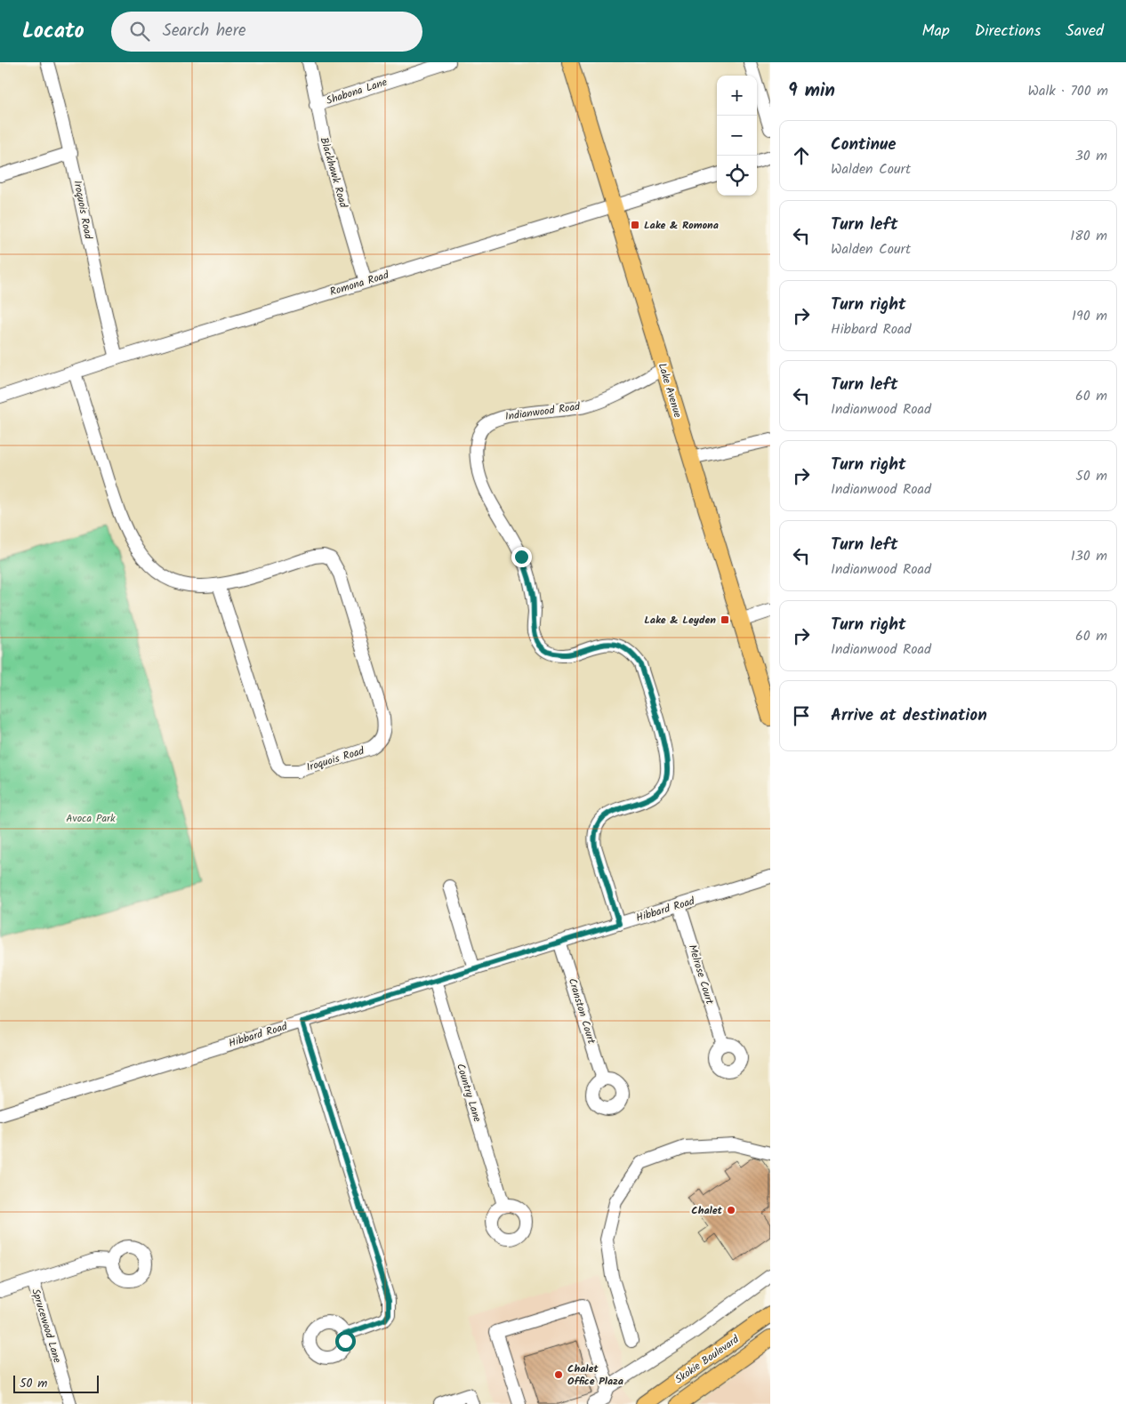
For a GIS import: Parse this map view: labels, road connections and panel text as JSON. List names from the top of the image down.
{
  "streets": {
    "main road": ["Lake Avenue", "Skokie Boulevard"],
    "street": [
      "Shabona Lane",
      "Blackhawk Road",
      "Iroquois Road",
      "Romona Road",
      "Indianwood Road",
      "Hibbard Road",
      "Melrose Court",
      "Cranston Court",
      "Country Lane",
      "Sprucewood Lane"
    ]
  },
  "crossings": [
    ["Shabona Lane", "Blackhawk Road"],
    ["Blackhawk Road", "Romona Road"],
    ["Iroquois Road", "Romona Road"],
    ["Romona Road", "Lake Avenue"],
    ["Lake Avenue", "Indianwood Road"],
    ["Indianwood Road", "Hibbard Road"],
    ["Hibbard Road", "Melrose Court"],
    ["Hibbard Road", "Cranston Court"],
    ["Hibbard Road", "Country Lane"]
  ],
  "parks": ["Avoca Park"],
  "places": {
    "transit": ["Lake & Romona", "Lake & Leyden"],
    "other": ["Chalet", "Chalet Office Plaza"]
  },
  "scale_bar": "50 m",
  "page": {
    "header": "Locato",
    "search": "Search here",
    "nav": ["Map", "Directions", "Saved"],
    "heading": ["9 min", "Walk · 700 m"],
    "map_buttons": ["+", "−"],
    "list": [
      ["Continue", "Walden Court", "30 m"],
      ["Turn left", "Walden Court", "180 m"],
      ["Turn right", "Hibbard Road", "190 m"],
      ["Turn left", "Indianwood Road", "60 m"],
      ["Turn right", "Indianwood Road", "50 m"],
      ["Turn left", "Indianwood Road", "130 m"],
      ["Turn right", "Indianwood Road", "60 m"],
      "Arrive at destination"
    ],
    "scale": "50 m"
  }
}
